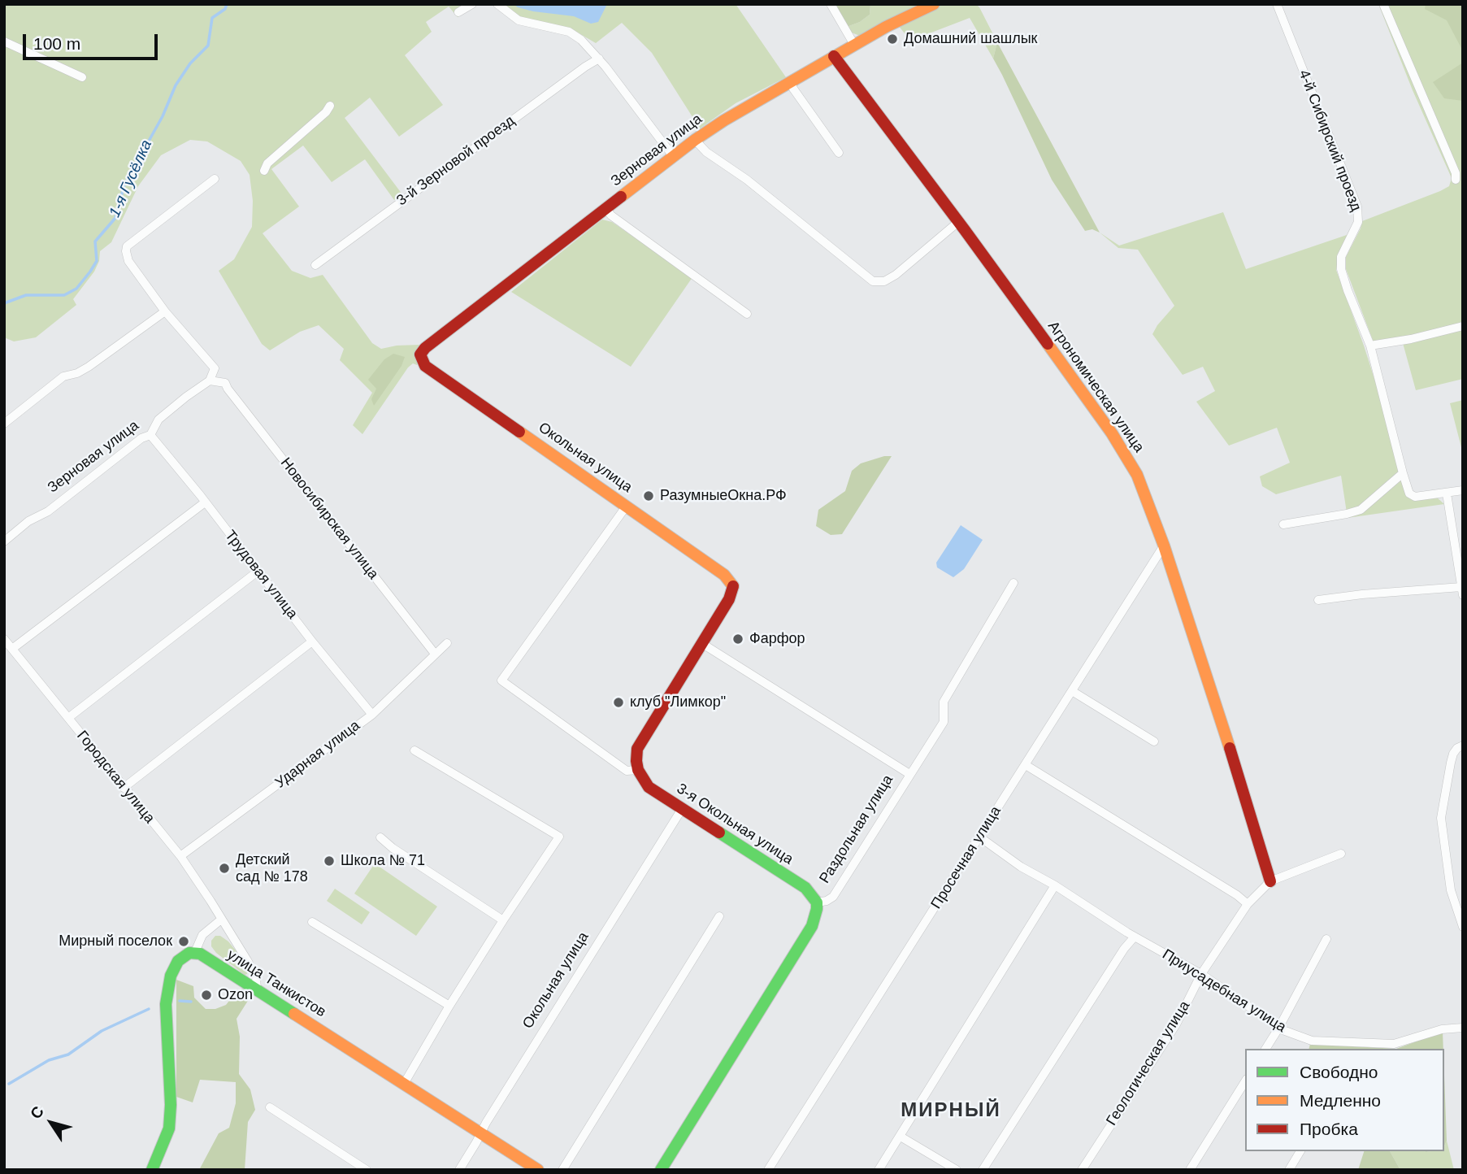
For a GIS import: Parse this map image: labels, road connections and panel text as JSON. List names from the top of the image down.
{
  "streets": {
    "street": [
      "4-й Сибирский проезд",
      "Зерновая улица",
      "3-й Зерновой проезд",
      "Агрономическая улица",
      "Окольная улица",
      "Новосибирская улица",
      "Трудовая улица",
      "Ударная улица",
      "Городская улица",
      "3-я Окольная улица",
      "Раздольная улица",
      "Просечная улица",
      "улица Танкистов",
      "Приусадебная улица",
      "Геологическая улица"
    ]
  },
  "crossings": [
    ["Зерновая улица", "Агрономическая улица"],
    ["Зерновая улица", "Окольная улица"],
    ["Зерновая улица", "Новосибирская улица"],
    ["Зерновая улица", "Трудовая улица"],
    ["Агрономическая улица", "Просечная улица"],
    ["Агрономическая улица", "Геологическая улица"],
    ["Окольная улица", "3-я Окольная улица"],
    ["Окольная улица", "улица Танкистов"],
    ["Новосибирская улица", "Ударная улица"],
    ["Трудовая улица", "Ударная улица"],
    ["Ударная улица", "Городская улица"],
    ["Городская улица", "улица Танкистов"],
    ["3-я Окольная улица", "Раздольная улица"],
    ["Просечная улица", "Приусадебная улица"],
    ["Приусадебная улица", "Геологическая улица"]
  ],
  "districts": ["МИРНЫЙ"],
  "water": ["1-я Гусёлка"],
  "places": [
    "Домашний шашлык",
    "РазумныеОкна.РФ",
    "Фарфор",
    "клуб \"Лимкор\"",
    "Школа № 71",
    "Детский сад № 178",
    "Мирный поселок",
    "Ozon"
  ],
  "legend": ["Свободно", "Медленно", "Пробка"],
  "scale_bar": "100 m",
  "north": "top left"
}
